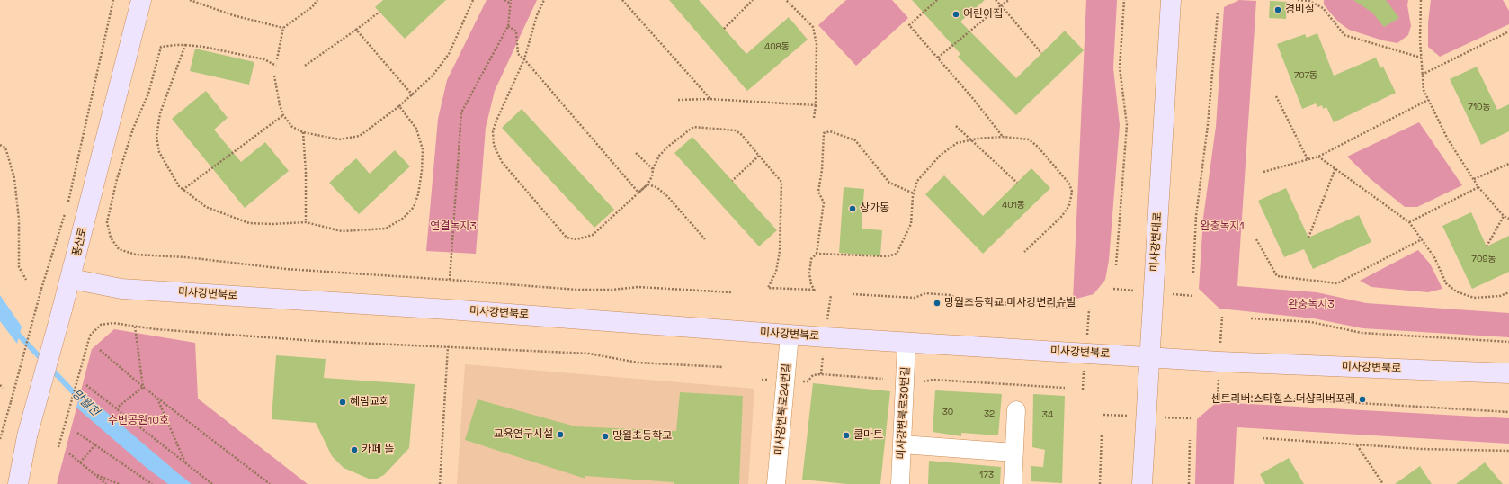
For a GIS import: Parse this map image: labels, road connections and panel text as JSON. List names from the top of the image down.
{
  "streets": {
    "street": [
      "풍산로",
      "미사강변대로",
      "미사강변북로",
      "미사강변북로24번길",
      "미사강변북로30번길"
    ]
  },
  "crossings": [
    ["풍산로", "미사강변북로"],
    ["미사강변대로", "미사강변북로"],
    ["미사강변북로", "미사강변북로24번길"],
    ["미사강변북로", "미사강변북로30번길"]
  ],
  "water": ["망월천"],
  "parks": [
    "연결녹지3",
    "완충녹지1",
    "완충녹지3",
    "수변공원10호"
  ],
  "places": [
    "경비실",
    "어린이집",
    "상가동",
    "망월초등학교.미사강변리슈빌",
    "센트리버.스타힐스.더샵리버포레",
    "혜림교회",
    "교육연구시설",
    "쿨마트",
    "망월초등학교",
    "카페 뜰"
  ],
  "house_numbers": [
    "408동",
    "707동",
    "710동",
    "401동",
    "709동",
    "30",
    "32",
    "34",
    "173"
  ]
}
